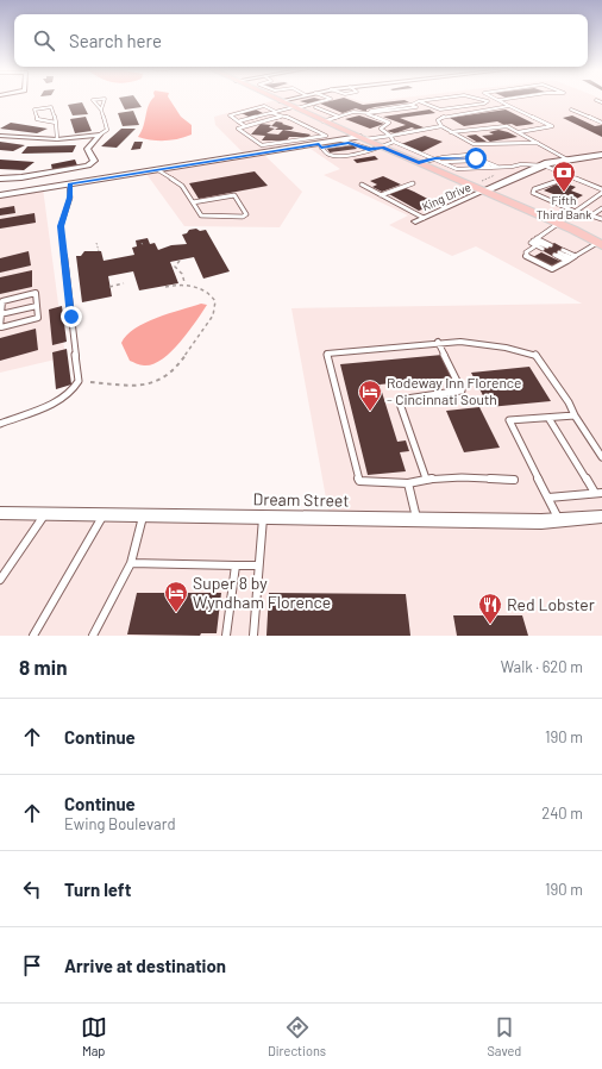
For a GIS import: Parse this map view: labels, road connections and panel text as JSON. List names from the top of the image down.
{
  "streets": {
    "street": ["King Drive", "Dream Street"]
  },
  "places": {
    "bank": ["Fifth Third Bank"],
    "hotel": ["Rodeway Inn Florence - Cincinnati South", "Super 8 by Wyndham Florence"],
    "restaurant": ["Red Lobster"]
  },
  "page": {
    "search": "Search here",
    "heading": ["8 min", "Walk · 620 m"],
    "list": [
      ["Continue", "190 m"],
      ["Continue", "Ewing Boulevard", "240 m"],
      ["Turn left", "190 m"],
      "Arrive at destination"
    ],
    "nav": ["Map", "Directions", "Saved"]
  }
}
